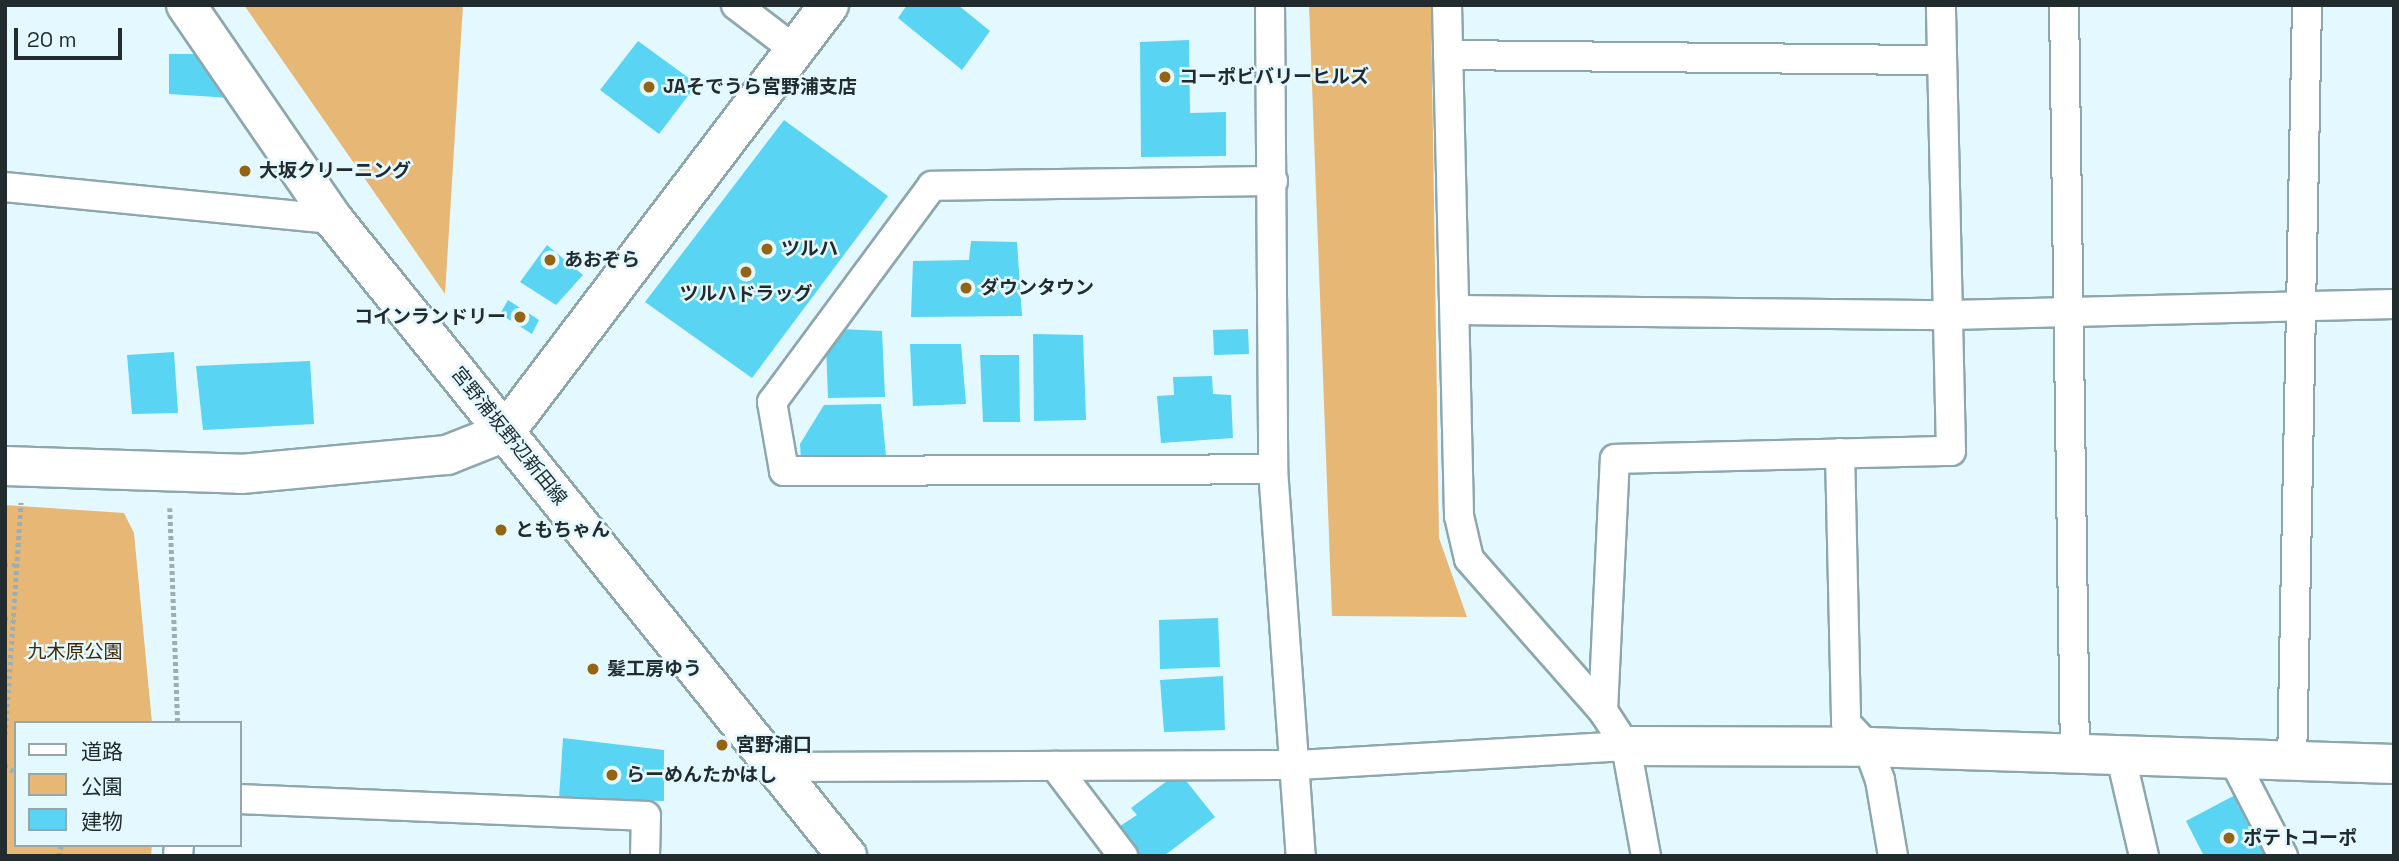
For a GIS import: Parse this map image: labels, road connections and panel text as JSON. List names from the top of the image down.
{
  "streets": {
    "street": ["宮野浦坂野辺新田線"]
  },
  "parks": ["九木原公園"],
  "places": [
    "コーポビバリーヒルズ",
    "JAそでうら宮野浦支店",
    "大坂クリーニング",
    "ツルハ",
    "あおぞら",
    "ツルハドラッグ",
    "ダウンタウン",
    "コインランドリー",
    "ともちゃん",
    "髪工房ゆう",
    "宮野浦口",
    "らーめんたかはし",
    "ポテトコーポ"
  ],
  "legend": ["道路", "公園", "建物"],
  "scale_bar": "20 m"
}
